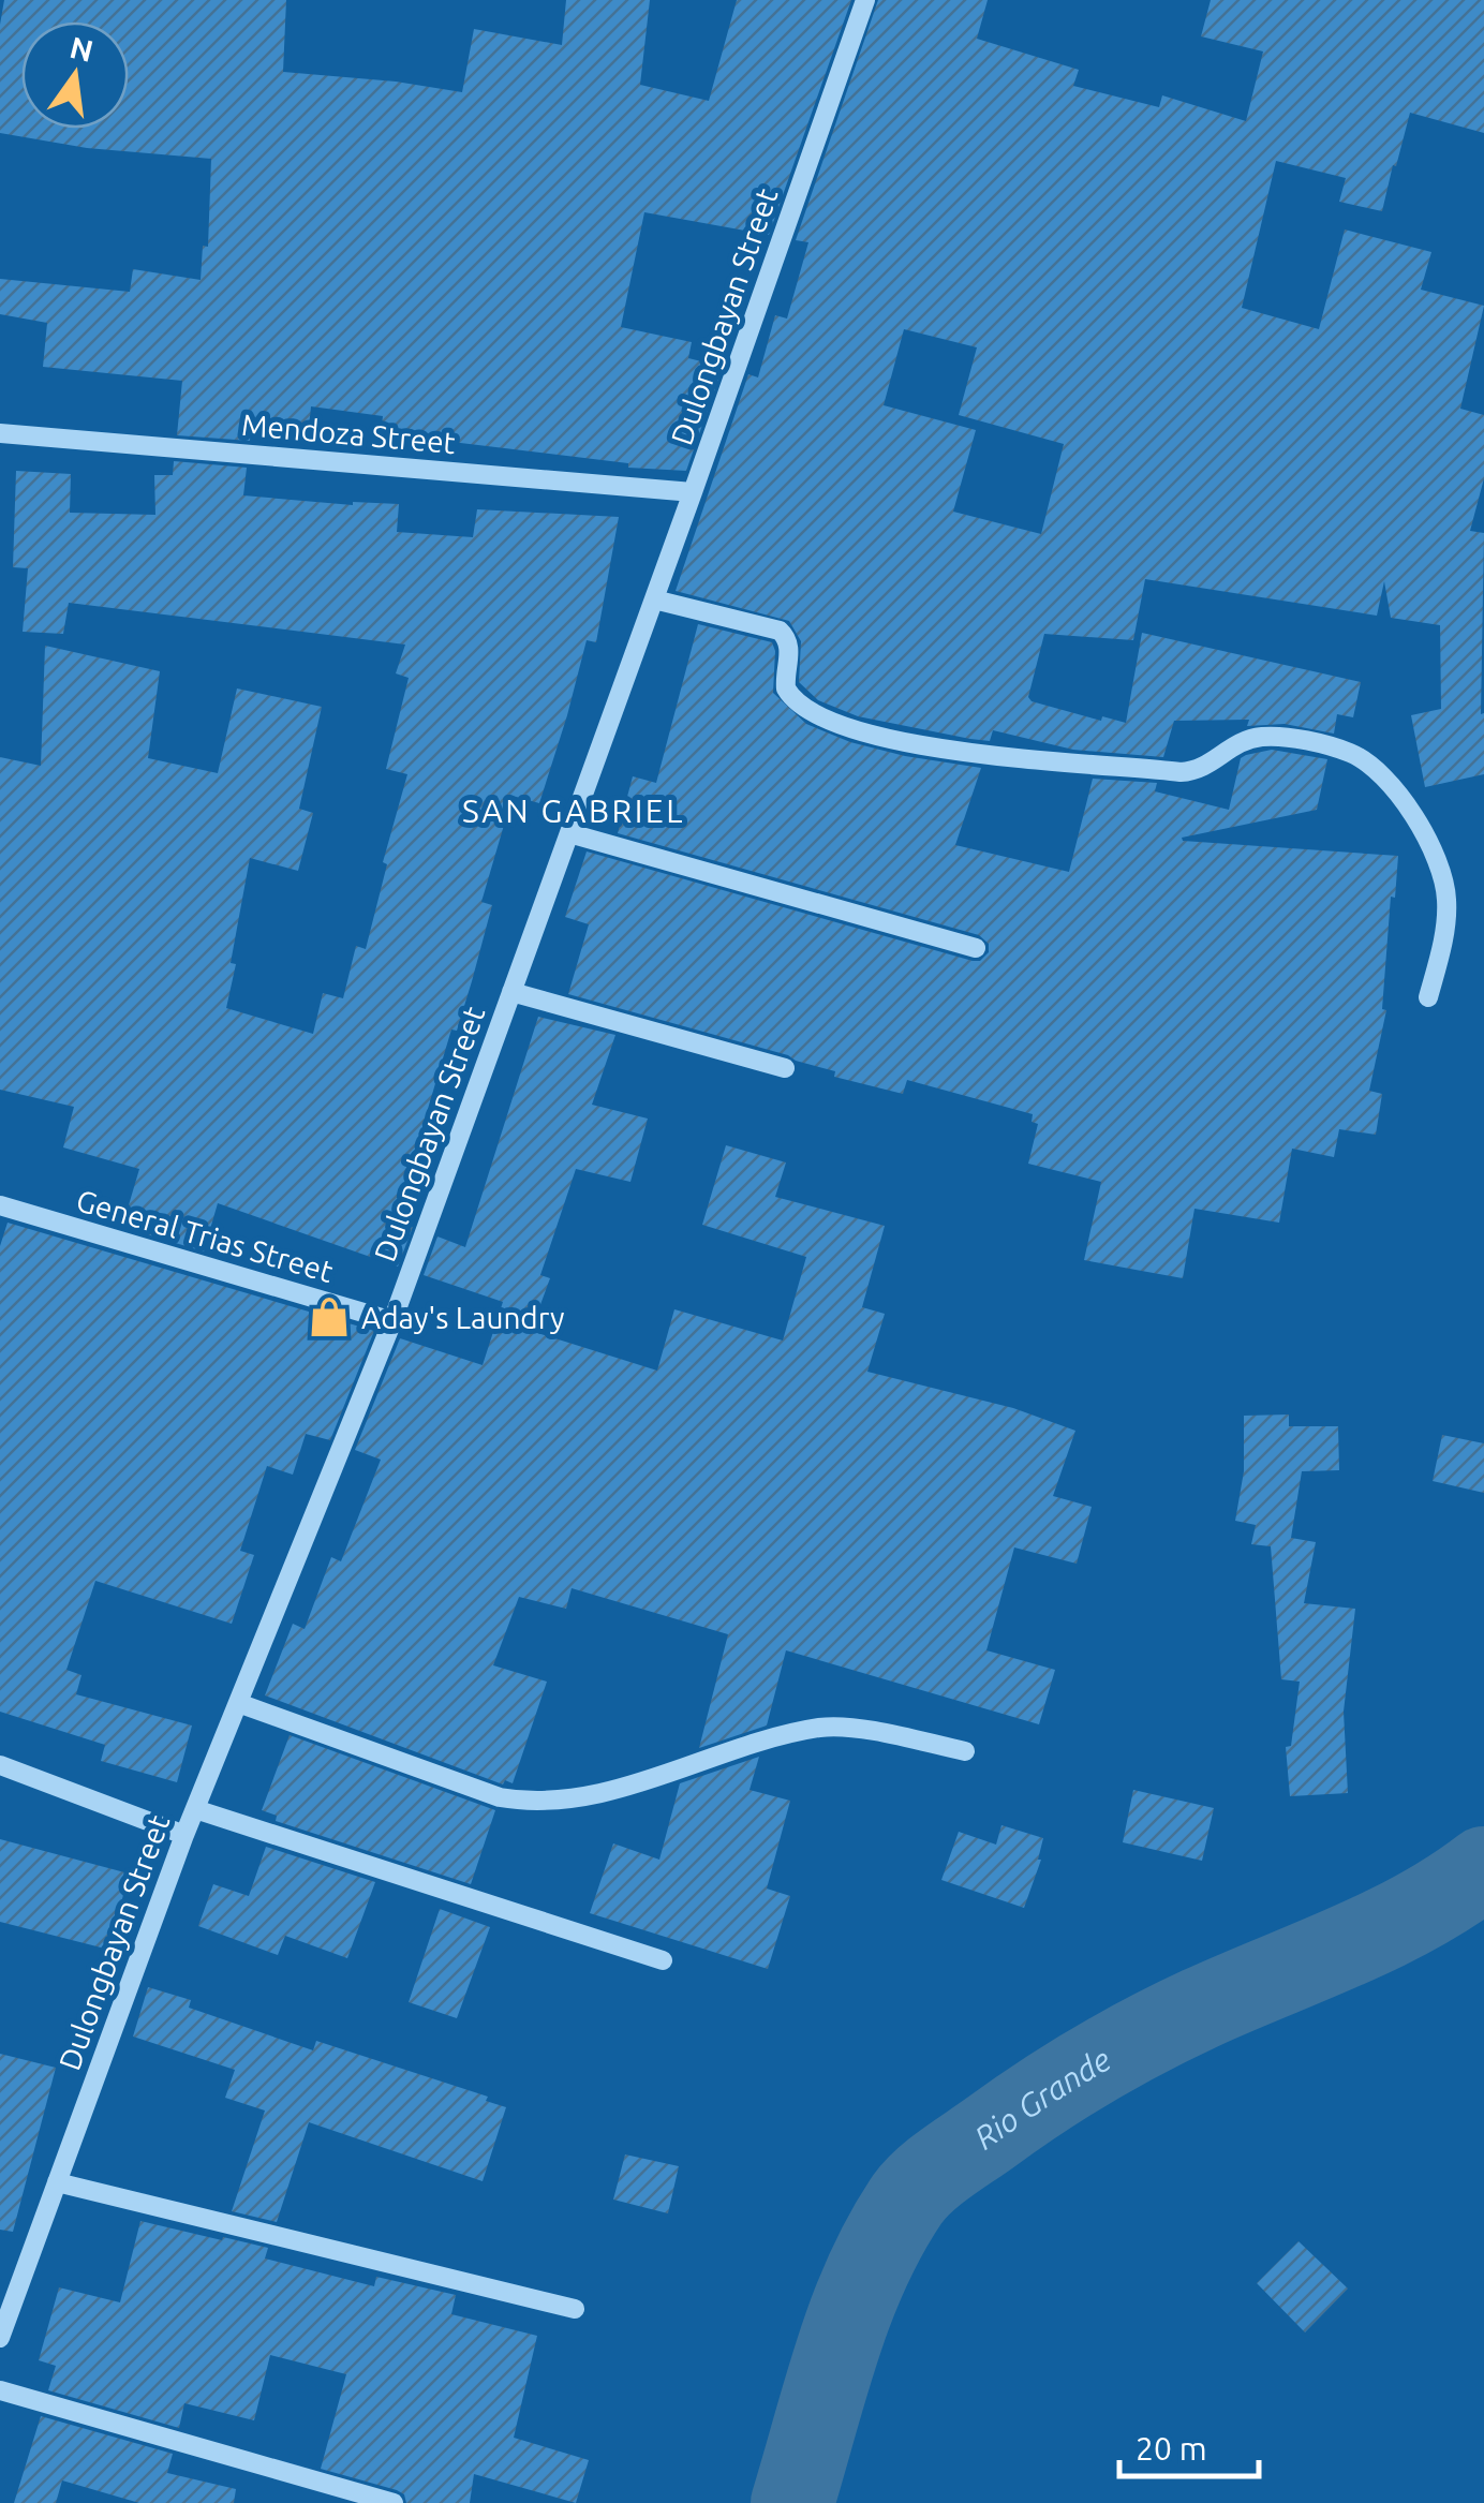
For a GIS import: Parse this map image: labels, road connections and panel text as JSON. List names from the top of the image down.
{
  "streets": {
    "street": ["Dulongbayan Street", "Mendoza Street", "General Trias Street"]
  },
  "crossings": [
    ["Dulongbayan Street", "Mendoza Street"],
    ["Dulongbayan Street", "General Trias Street"]
  ],
  "districts": ["SAN GABRIEL"],
  "water": ["Rio Grande"],
  "places": {
    "shop": ["Aday's Laundry"]
  },
  "scale_bar": "20 m",
  "north": "top"
}
